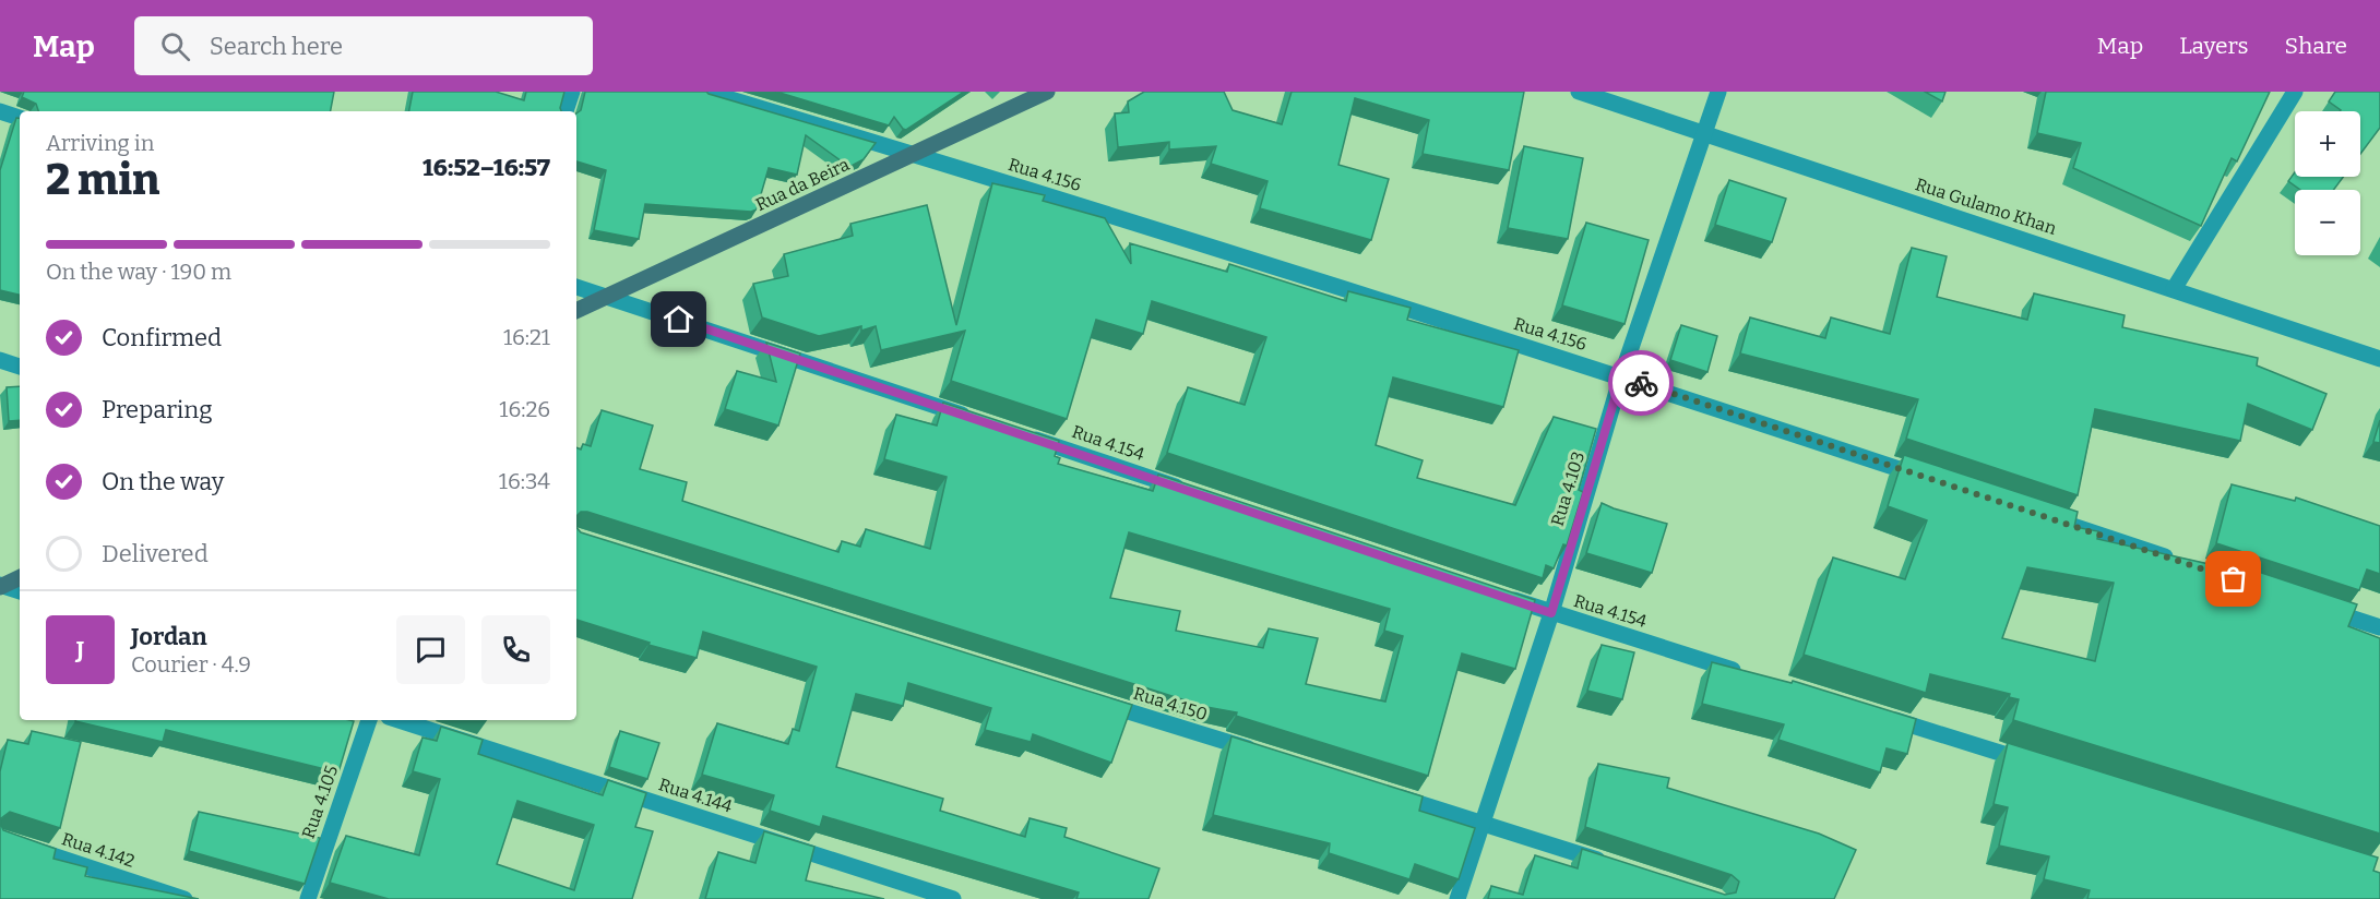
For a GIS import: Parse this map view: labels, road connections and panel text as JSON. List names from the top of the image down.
{
  "streets": {
    "main road": ["Rua da Beira"],
    "street": [
      "Rua 4.156",
      "Rua Gulamo Khan",
      "Rua 4.154",
      "Rua 4.103",
      "Rua 4.150",
      "Rua 4.144",
      "Rua 4.105",
      "Rua 4.142"
    ]
  },
  "crossings": [
    ["Rua 4.156", "Rua da Beira"],
    ["Rua 4.156", "Rua 4.103"],
    ["Rua Gulamo Khan", "Rua 4.103"],
    ["Rua 4.154", "Rua 4.103"]
  ],
  "page": {
    "header": "Map",
    "search": "Search here",
    "nav": ["Map", "Layers", "Share"],
    "map_buttons": ["+", "−"],
    "heading": ["2 min", "Arriving in", "16:52–16:57"],
    "panel": ["Jordan", "Courier · 4.9"],
    "bar": "On the way · 190 m",
    "list": [
      ["Confirmed", "16:21"],
      ["Preparing", "16:26"],
      ["On the way", "16:34"],
      "Delivered"
    ],
    "round": "J"
  }
}
